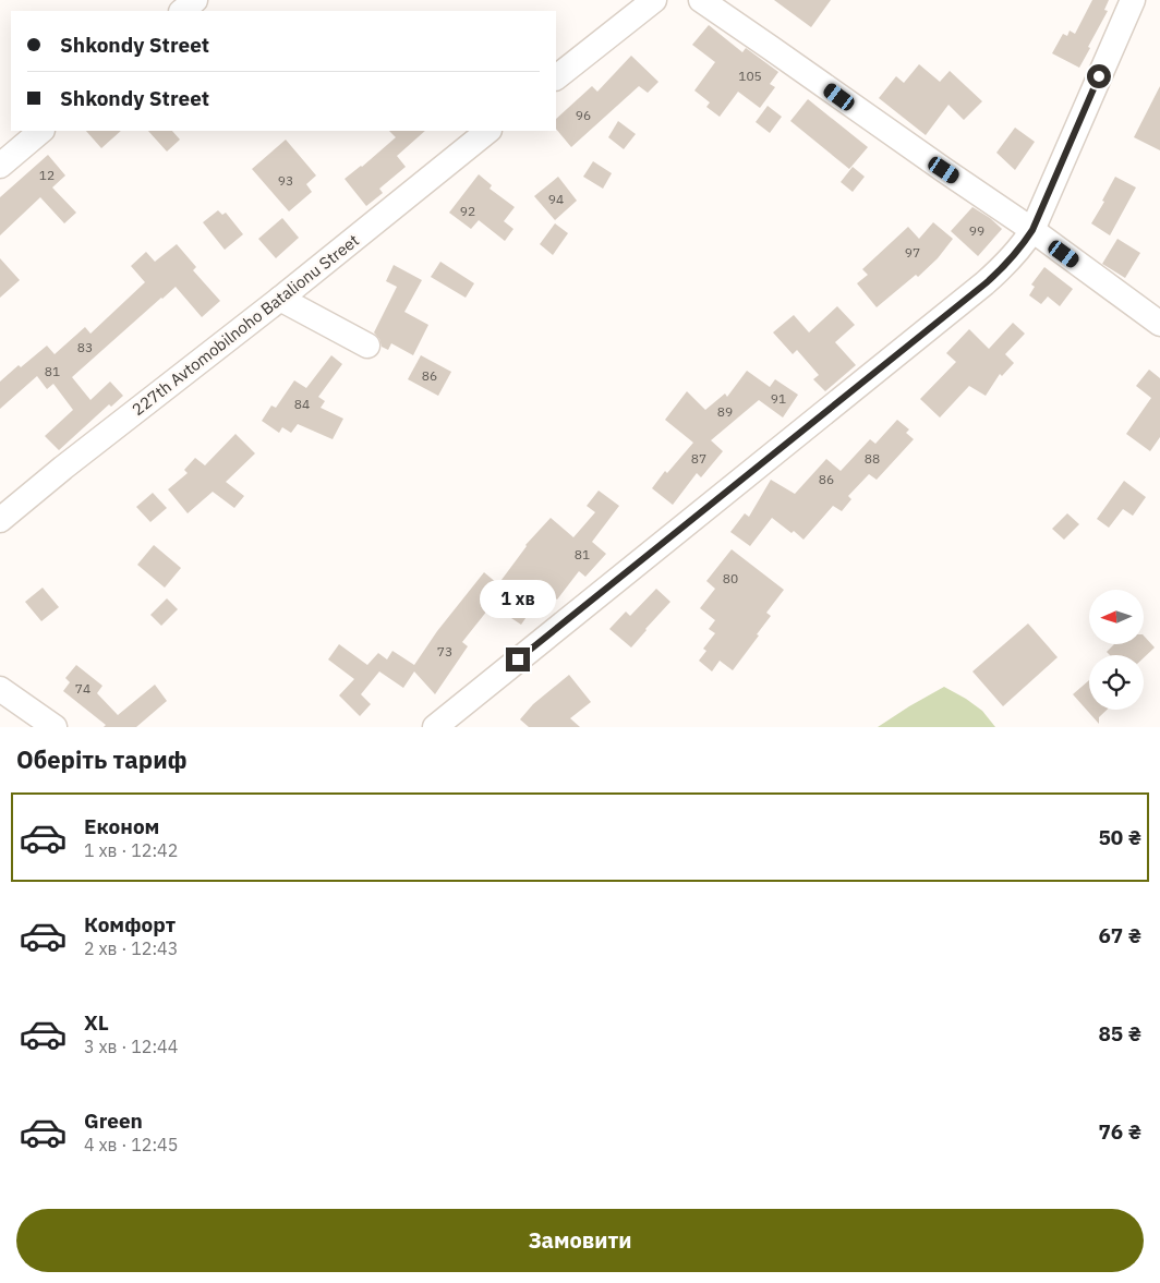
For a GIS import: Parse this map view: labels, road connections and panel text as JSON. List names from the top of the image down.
{
  "streets": {
    "street": ["227th Avtomobilnoho Batalionu Street"]
  },
  "house_numbers": [
    "105",
    "96",
    "12",
    "93",
    "94",
    "92",
    "99",
    "97",
    "83",
    "81",
    "86",
    "91",
    "84",
    "89",
    "87",
    "88",
    "86",
    "81",
    "80",
    "73",
    "74"
  ],
  "north": "left",
  "page": {
    "banner": ["Shkondy Street", "Shkondy Street"],
    "bubble": "1 хв",
    "heading": "Оберіть тариф",
    "list": [
      {
        "name": "Економ",
        "note": "1 хв · 12:42",
        "value": "50 ₴"
      },
      {
        "name": "Комфорт",
        "note": "2 хв · 12:43",
        "value": "67 ₴"
      },
      {
        "name": "XL",
        "note": "3 хв · 12:44",
        "value": "85 ₴"
      },
      {
        "name": "Green",
        "note": "4 хв · 12:45",
        "value": "76 ₴"
      }
    ],
    "buttons": "Замовити"
  }
}
